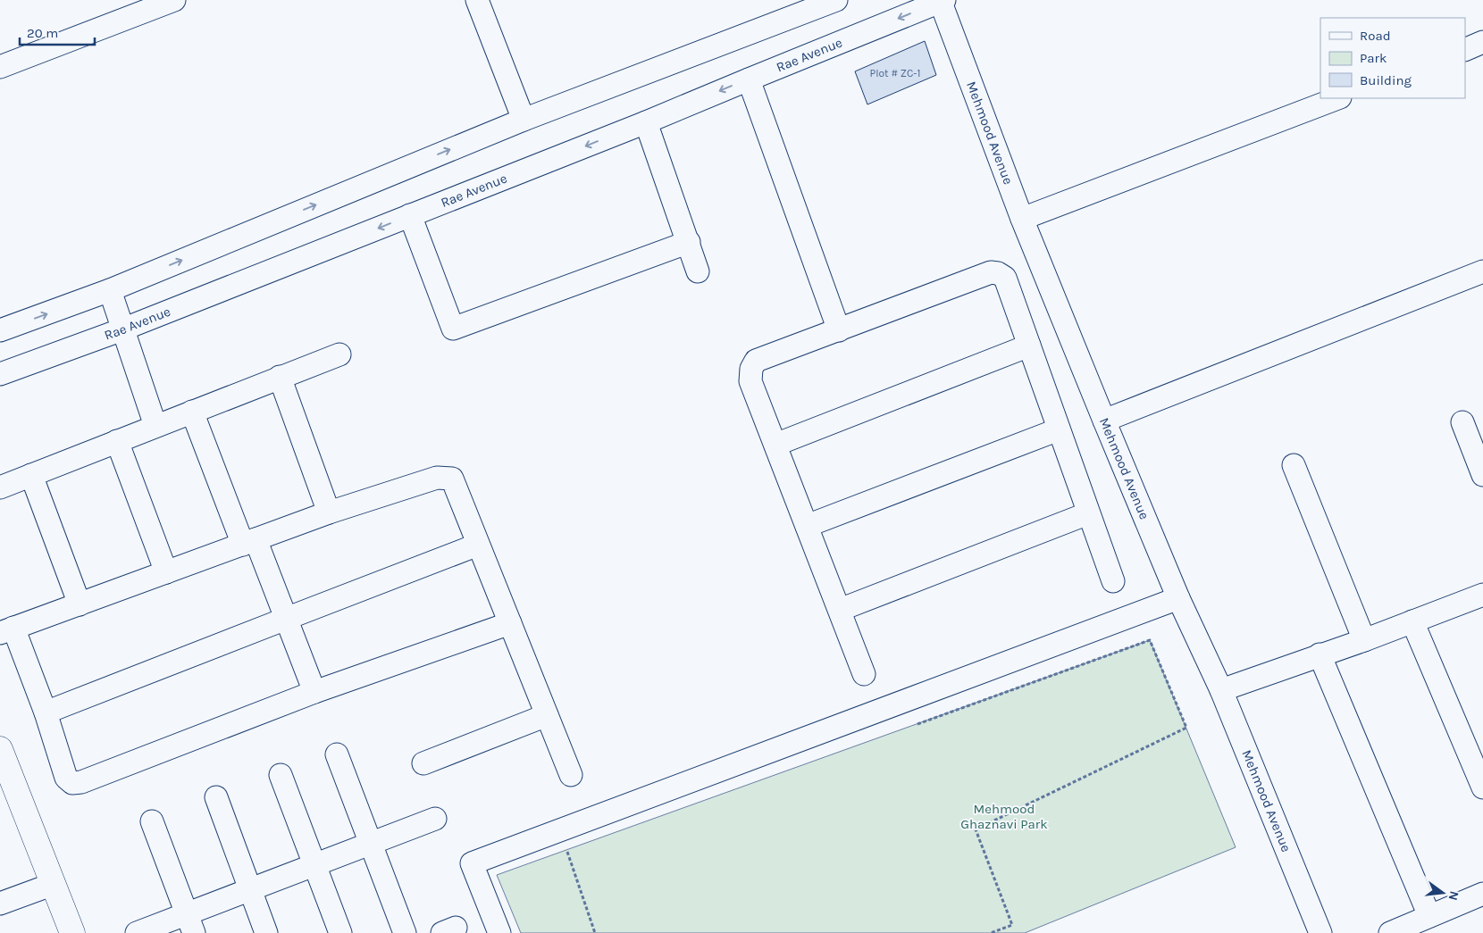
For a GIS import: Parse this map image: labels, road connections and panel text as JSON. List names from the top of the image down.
{
  "streets": {
    "street": ["Rae Avenue", "Mehmood Avenue"]
  },
  "crossings": [
    ["Rae Avenue", "Mehmood Avenue"]
  ],
  "parks": ["Mehmood Ghaznavi Park"],
  "house_numbers": ["Plot # ZC-1"],
  "legend": ["Road", "Park", "Building"],
  "scale_bar": "20 m",
  "north": "right"
}
